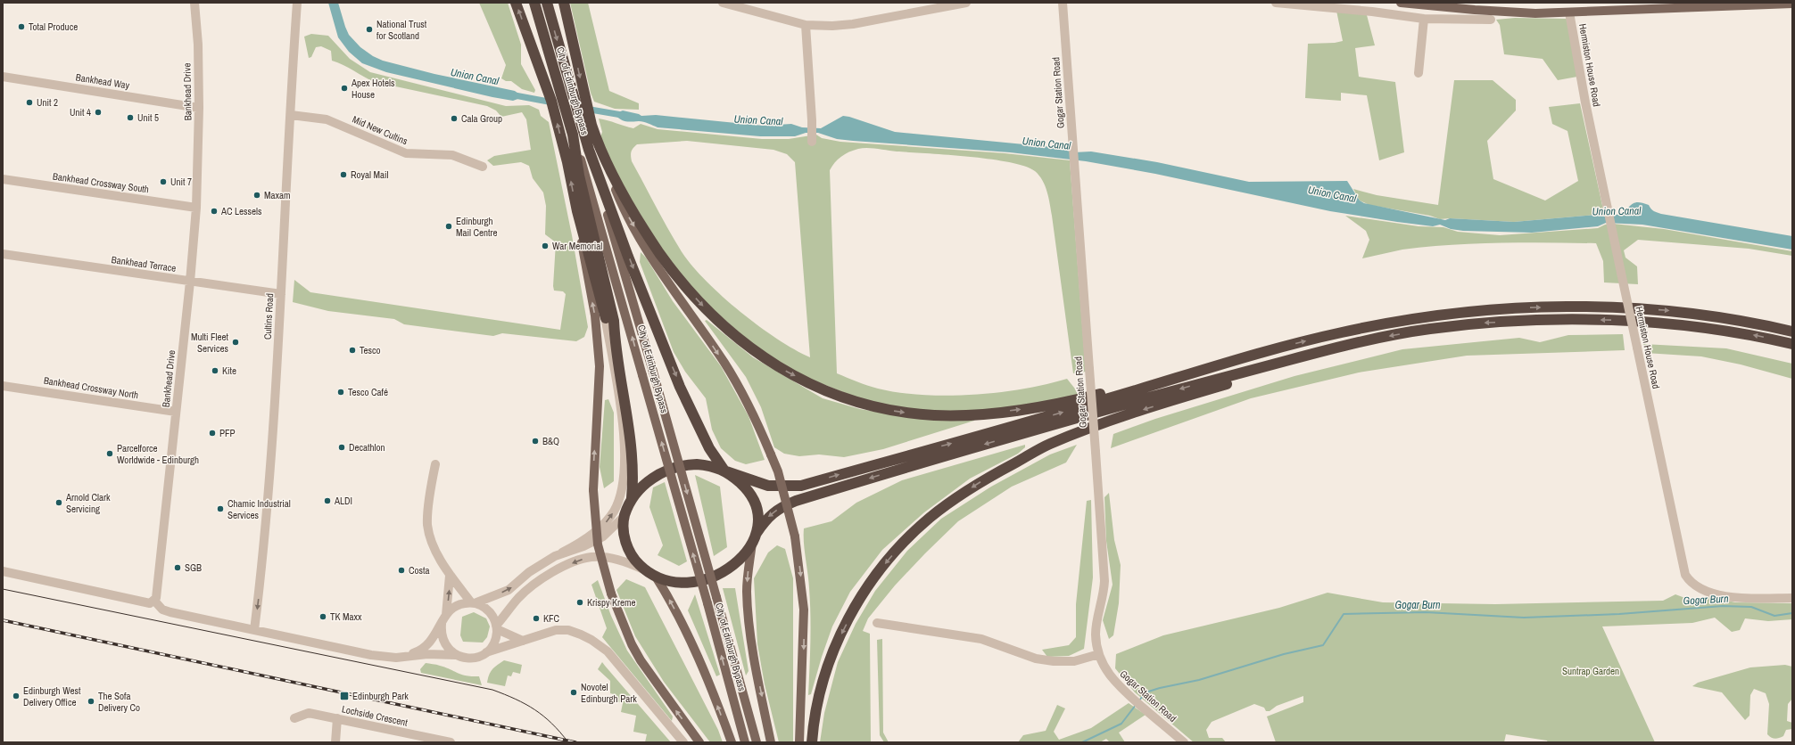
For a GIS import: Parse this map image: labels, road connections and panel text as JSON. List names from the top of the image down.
{
  "streets": {
    "highway": ["City of Edinburgh Bypass"],
    "street": [
      "Hermiston House Road",
      "Bankhead Way",
      "Bankhead Drive",
      "Gogar Station Road",
      "Mid New Cultins",
      "Bankhead Crossway South",
      "Bankhead Terrace",
      "Cultins Road",
      "Bankhead Crossway North",
      "Lochside Crescent"
    ]
  },
  "crossings": [
    ["Bankhead Way", "Bankhead Drive"],
    ["Bankhead Drive", "Bankhead Crossway South"],
    ["Bankhead Drive", "Bankhead Terrace"],
    ["Bankhead Drive", "Bankhead Crossway North"],
    ["Mid New Cultins", "Cultins Road"],
    ["Bankhead Terrace", "Cultins Road"]
  ],
  "one_way": ["Cultins Road"],
  "water": ["Union Canal", "Gogar Burn"],
  "parks": ["Suntrap Garden"],
  "places": {
    "other": [
      "Total Produce",
      "National Trust for Scotland",
      "Apex Hotels House",
      "Unit 2",
      "Unit 4",
      "Unit 5",
      "Cala Group",
      "Royal Mail",
      "Unit 7",
      "Maxam",
      "AC Lessels",
      "Edinburgh Mail Centre",
      "War Memorial",
      "Multi Fleet Services",
      "Tesco",
      "Kite",
      "Tesco Café",
      "PFP",
      "B&Q",
      "Decathlon",
      "Parcelforce Worldwide - Edinburgh",
      "ALDI",
      "Arnold Clark Servicing",
      "Chamic Industrial Services",
      "SGB",
      "Costa",
      "Krispy Kreme",
      "TK Maxx",
      "KFC",
      "Novotel Edinburgh Park",
      "Edinburgh West Delivery Office",
      "The Sofa Delivery Co"
    ],
    "transit": ["Edinburgh Park"]
  }
}
